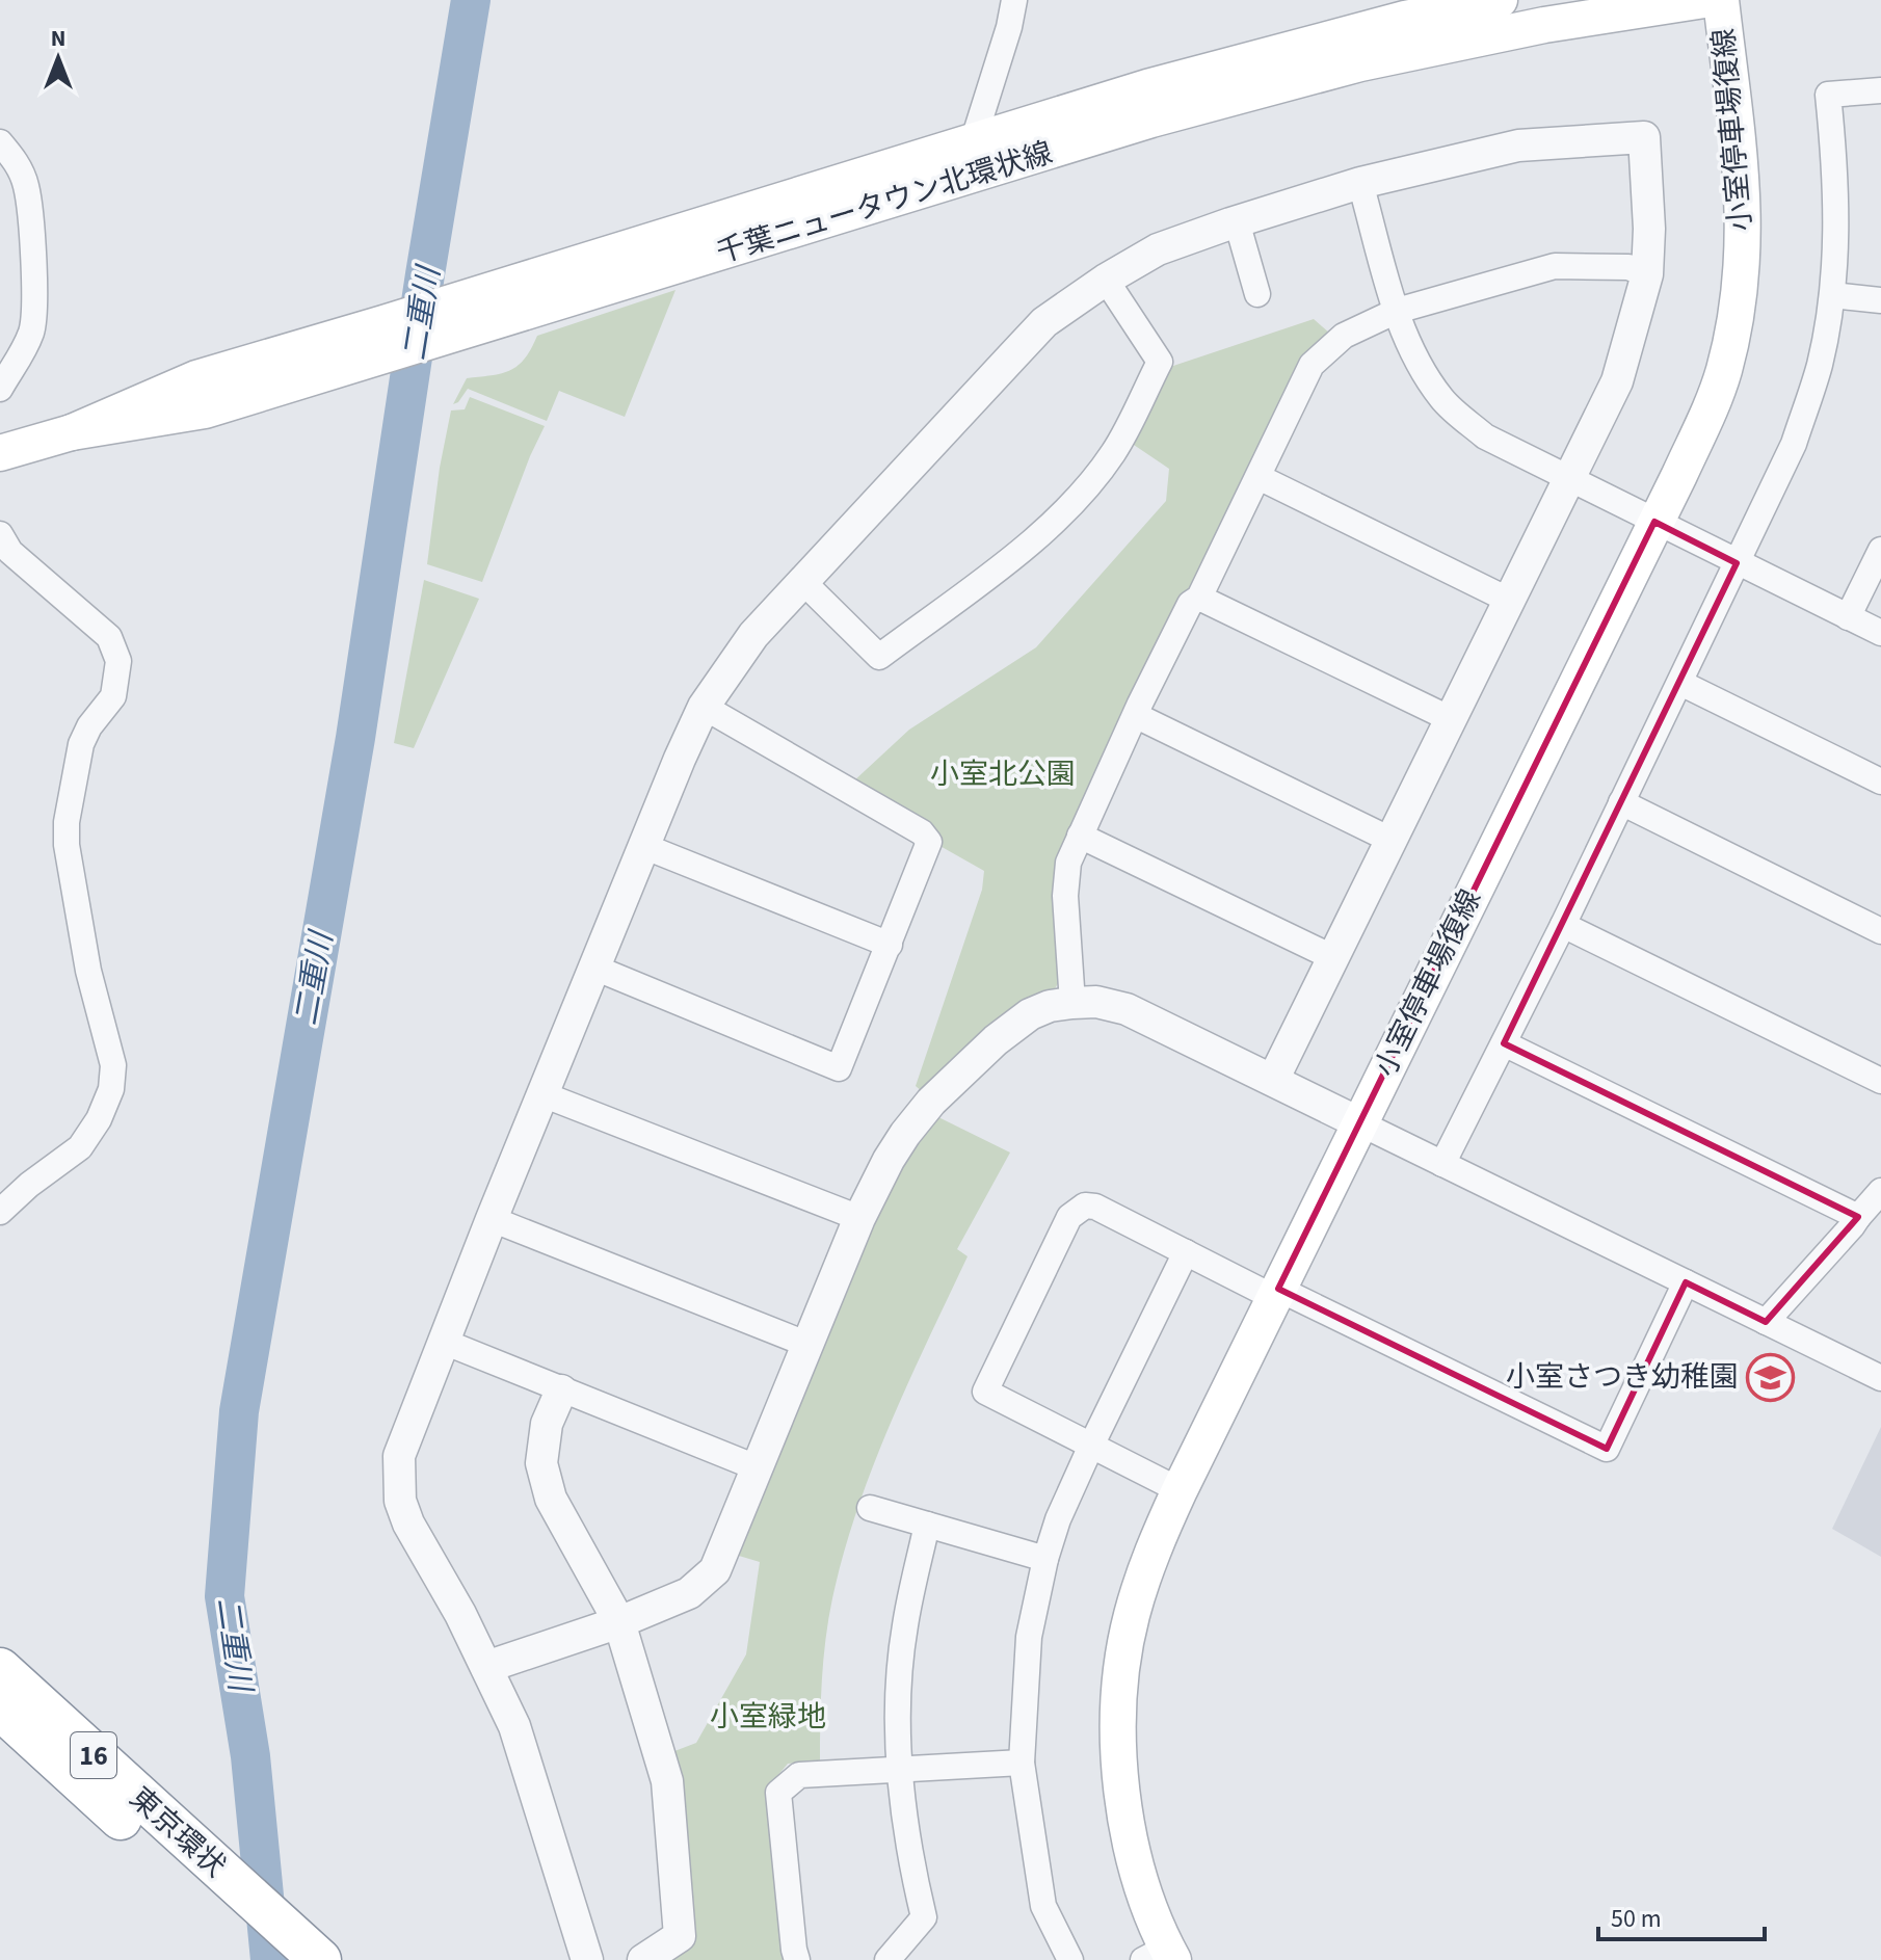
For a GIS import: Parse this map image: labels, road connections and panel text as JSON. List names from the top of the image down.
{
  "streets": {
    "highway": ["16", "東京環状"],
    "main road": ["小室停車場復線", "千葉ニュータウン北環状線"]
  },
  "water": ["二重川"],
  "parks": ["小室北公園", "小室緑地"],
  "places": {
    "school or university": ["小室さつき幼稚園"]
  },
  "scale_bar": "50 m",
  "north": "top"
}
